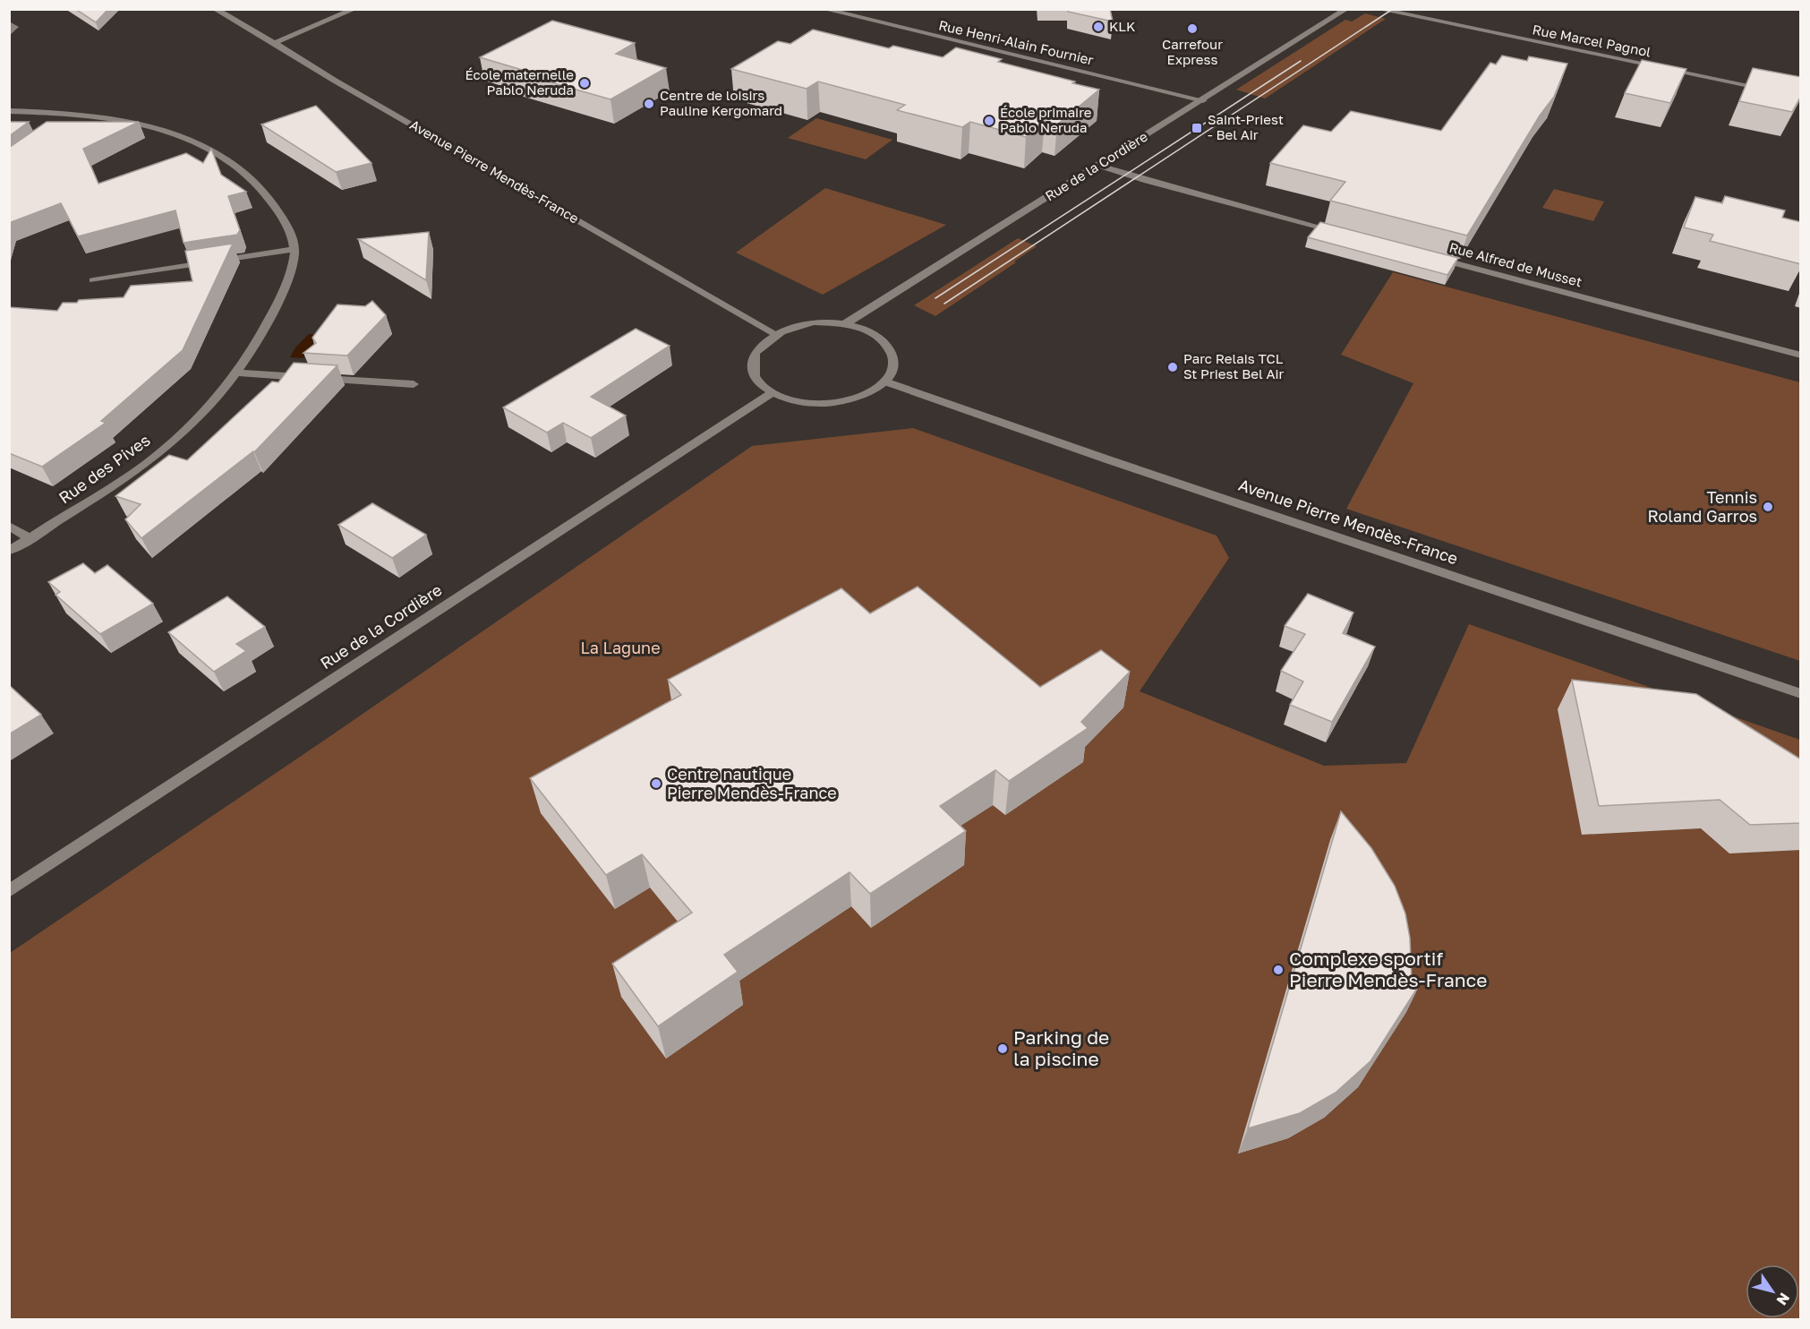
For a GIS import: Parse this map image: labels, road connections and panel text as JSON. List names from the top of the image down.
{
  "streets": {
    "street": [
      "Rue Marcel Pagnol",
      "Rue Henri-Alain Fournier",
      "Rue de la Cordière",
      "Avenue Pierre Mendès-France",
      "Rue Alfred de Musset",
      "Rue des Pives"
    ]
  },
  "crossings": [
    ["Rue Henri-Alain Fournier", "Rue de la Cordière"],
    ["Rue de la Cordière", "Avenue Pierre Mendès-France"]
  ],
  "parks": ["La Lagune"],
  "places": {
    "other": [
      "KLK",
      "Carrefour Express",
      "École maternelle Pablo Neruda",
      "Centre de loisirs Pauline Kergomard",
      "École primaire Pablo Neruda",
      "Parc Relais TCL St Priest Bel Air",
      "Tennis Roland Garros",
      "Centre nautique Pierre Mendès-France",
      "Complexe sportif Pierre Mendès-France",
      "Parking de la piscine"
    ],
    "transit": ["Saint-Priest - Bel Air"]
  },
  "north": "bottom right"
}
